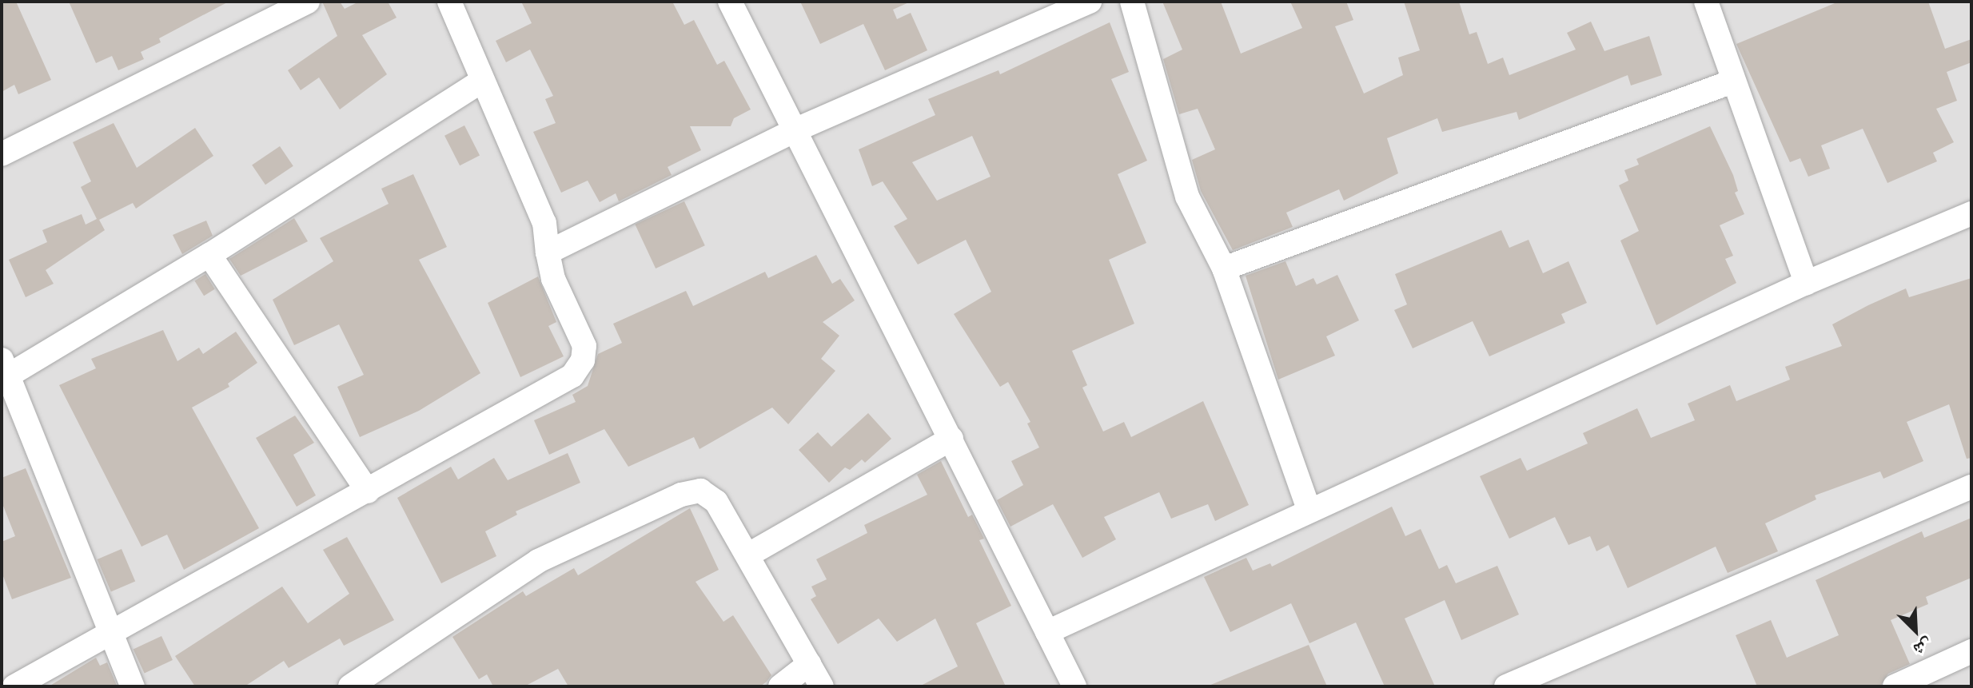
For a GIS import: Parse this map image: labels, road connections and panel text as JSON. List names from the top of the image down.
{
  "north": "bottom right"
}
